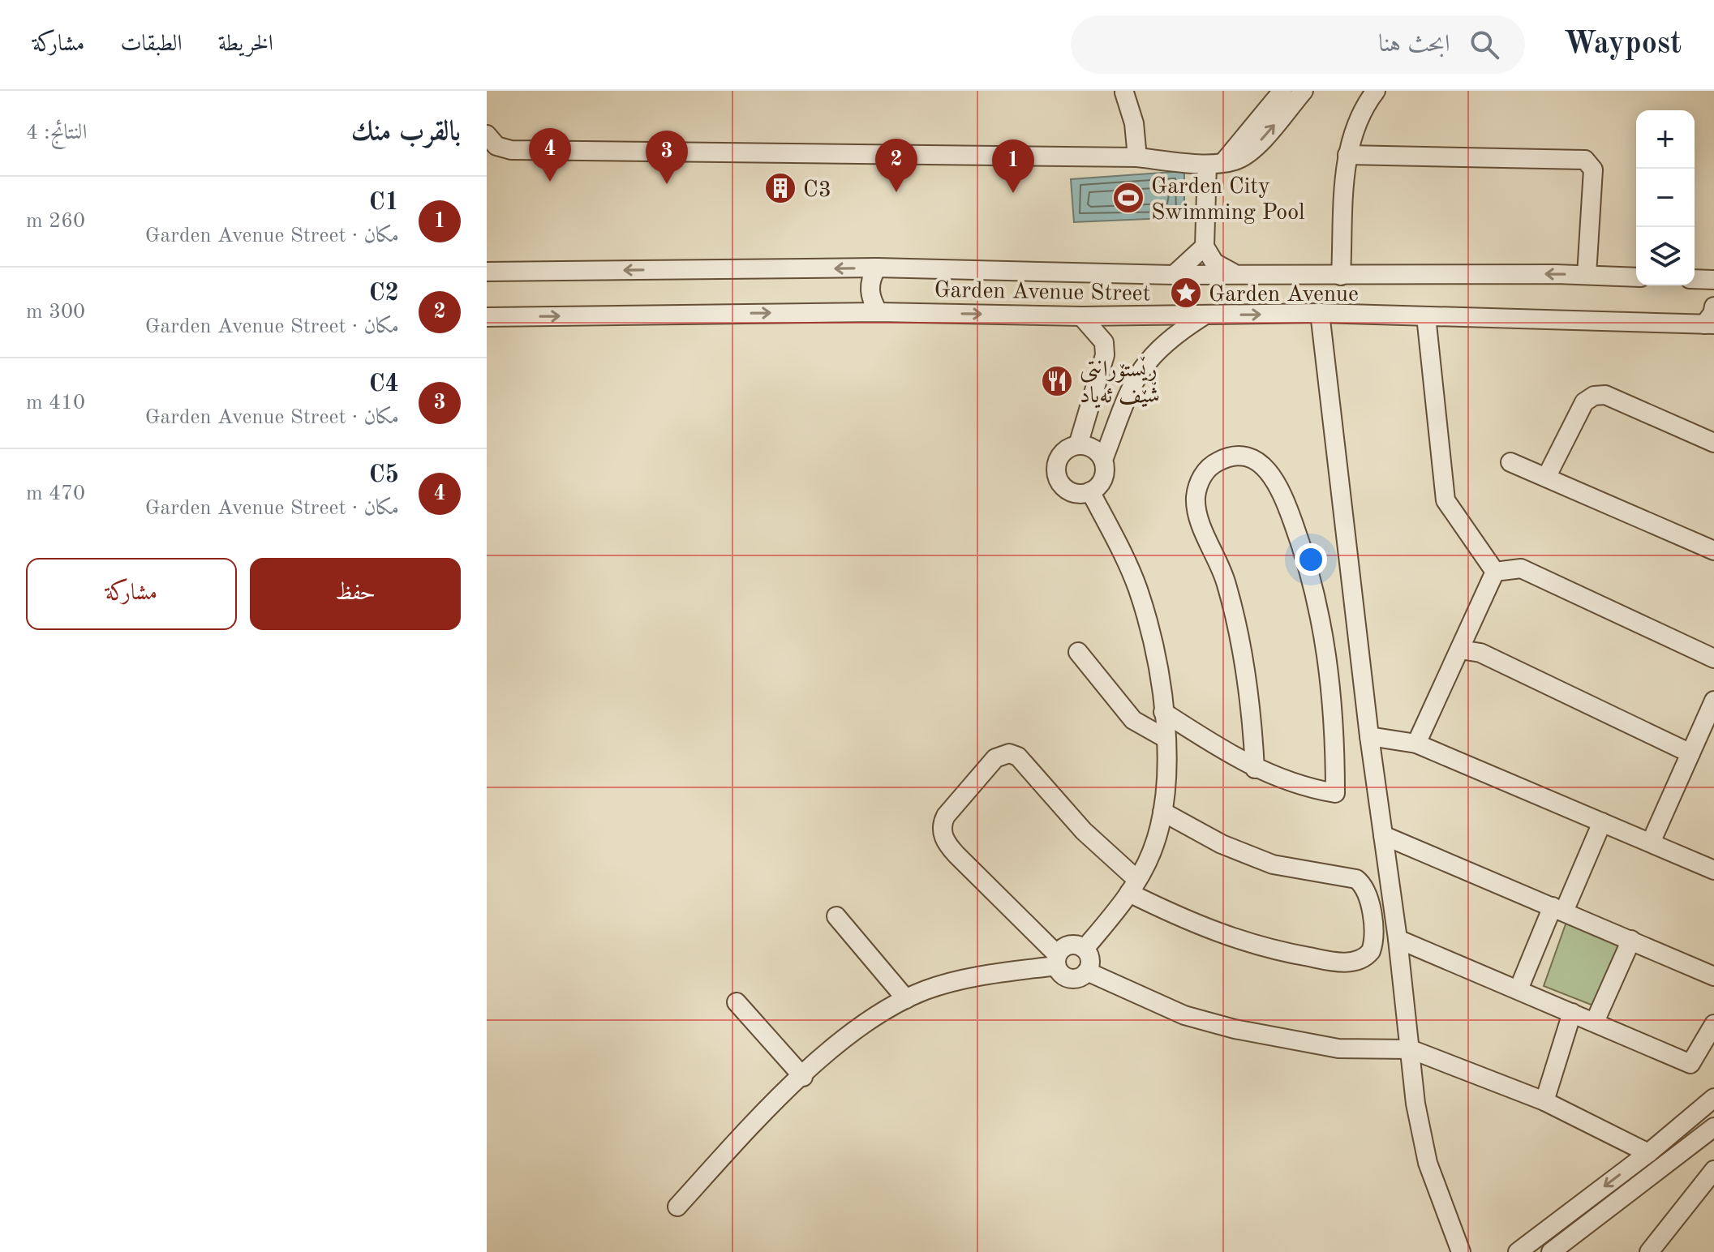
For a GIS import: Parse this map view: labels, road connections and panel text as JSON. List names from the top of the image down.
{
  "streets": {
    "street": ["Garden Avenue Street"]
  },
  "places": {
    "building": ["C3"],
    "sports": ["Garden City Swimming Pool"],
    "place": ["Garden Avenue"],
    "restaurant": ["ڕێستۆرانتی شێف ئەیاد"]
  },
  "page": {
    "header": "Waypost",
    "search": "ابحث هنا",
    "nav": ["الخريطة", "الطبقات", "مشاركة"],
    "heading": ["بالقرب منك", "النتائج: 4"],
    "map_buttons": ["+", "−"],
    "pins": [
      "4",
      "3",
      "2",
      "1"
    ],
    "list": [
      {
        "mark": "1",
        "name": "C1",
        "note": "مكان · Garden Avenue Street",
        "value": "260 m"
      },
      {
        "mark": "2",
        "name": "C2",
        "note": "مكان · Garden Avenue Street",
        "value": "300 m"
      },
      {
        "mark": "3",
        "name": "C4",
        "note": "مكان · Garden Avenue Street",
        "value": "410 m"
      },
      {
        "mark": "4",
        "name": "C5",
        "note": "مكان · Garden Avenue Street",
        "value": "470 m"
      }
    ],
    "buttons": ["حفظ", "مشاركة"]
  }
}
